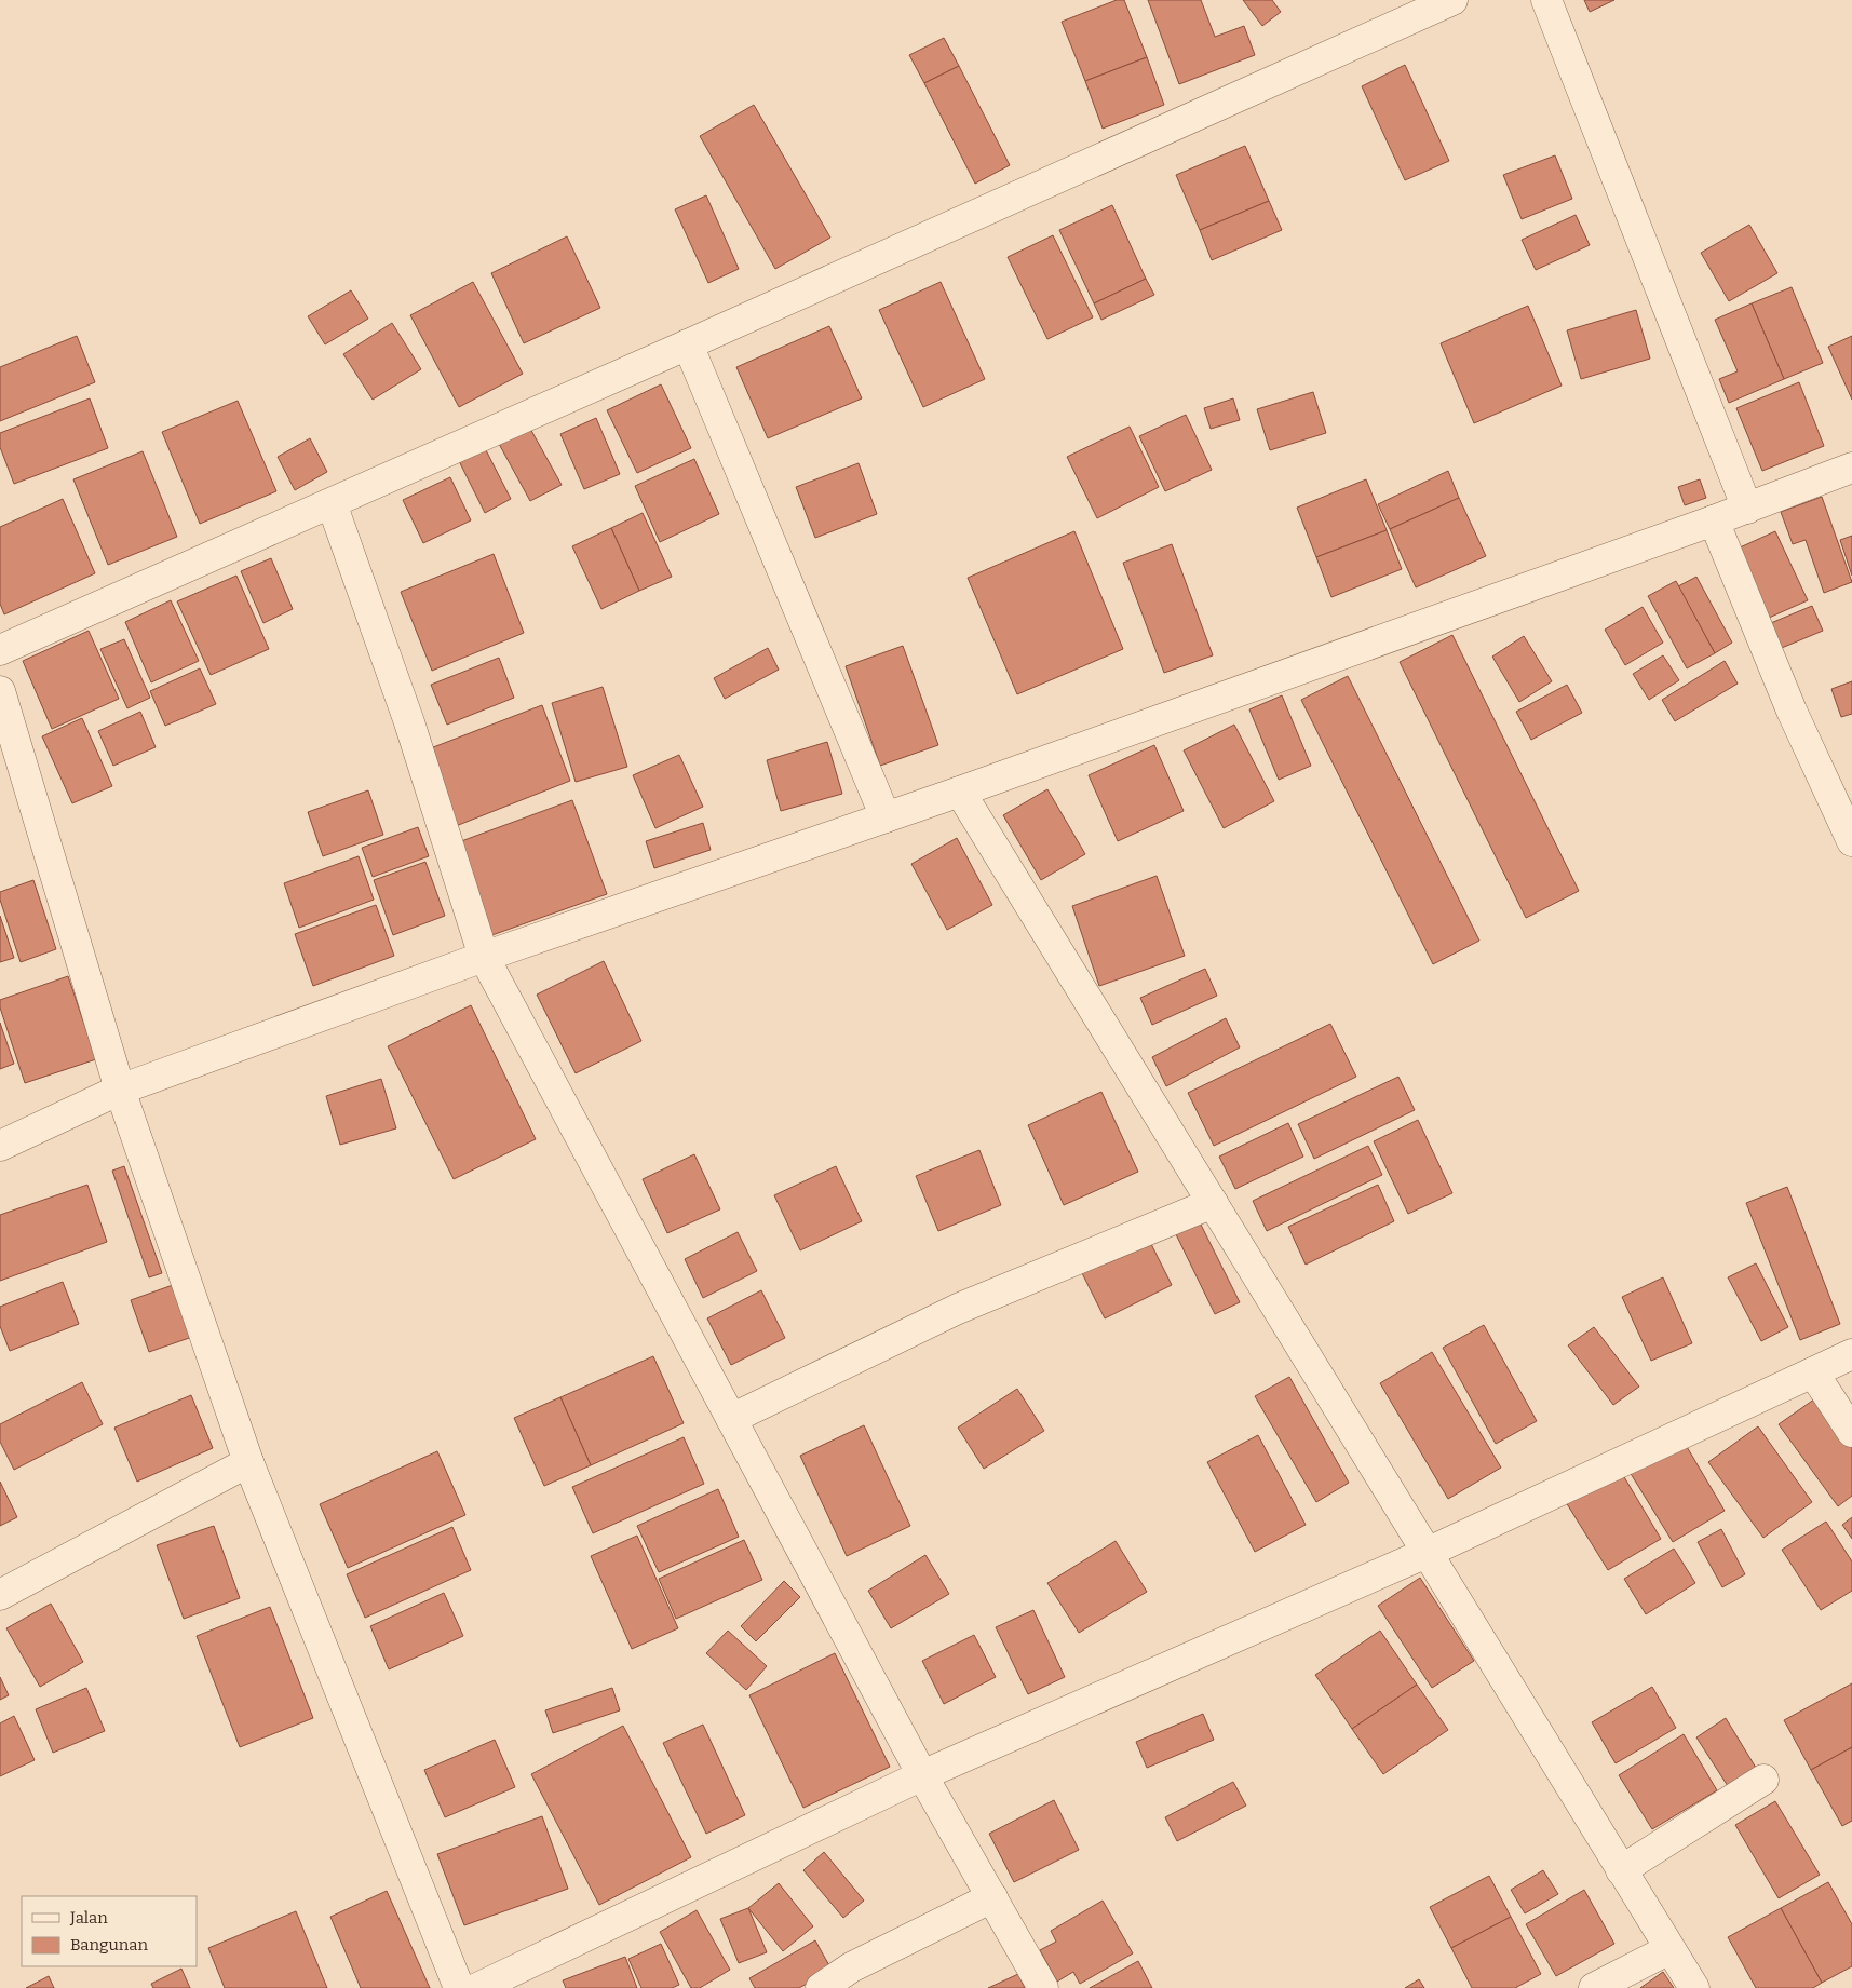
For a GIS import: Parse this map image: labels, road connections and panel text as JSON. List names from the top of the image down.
{
  "legend": ["Jalan", "Bangunan"]
}
